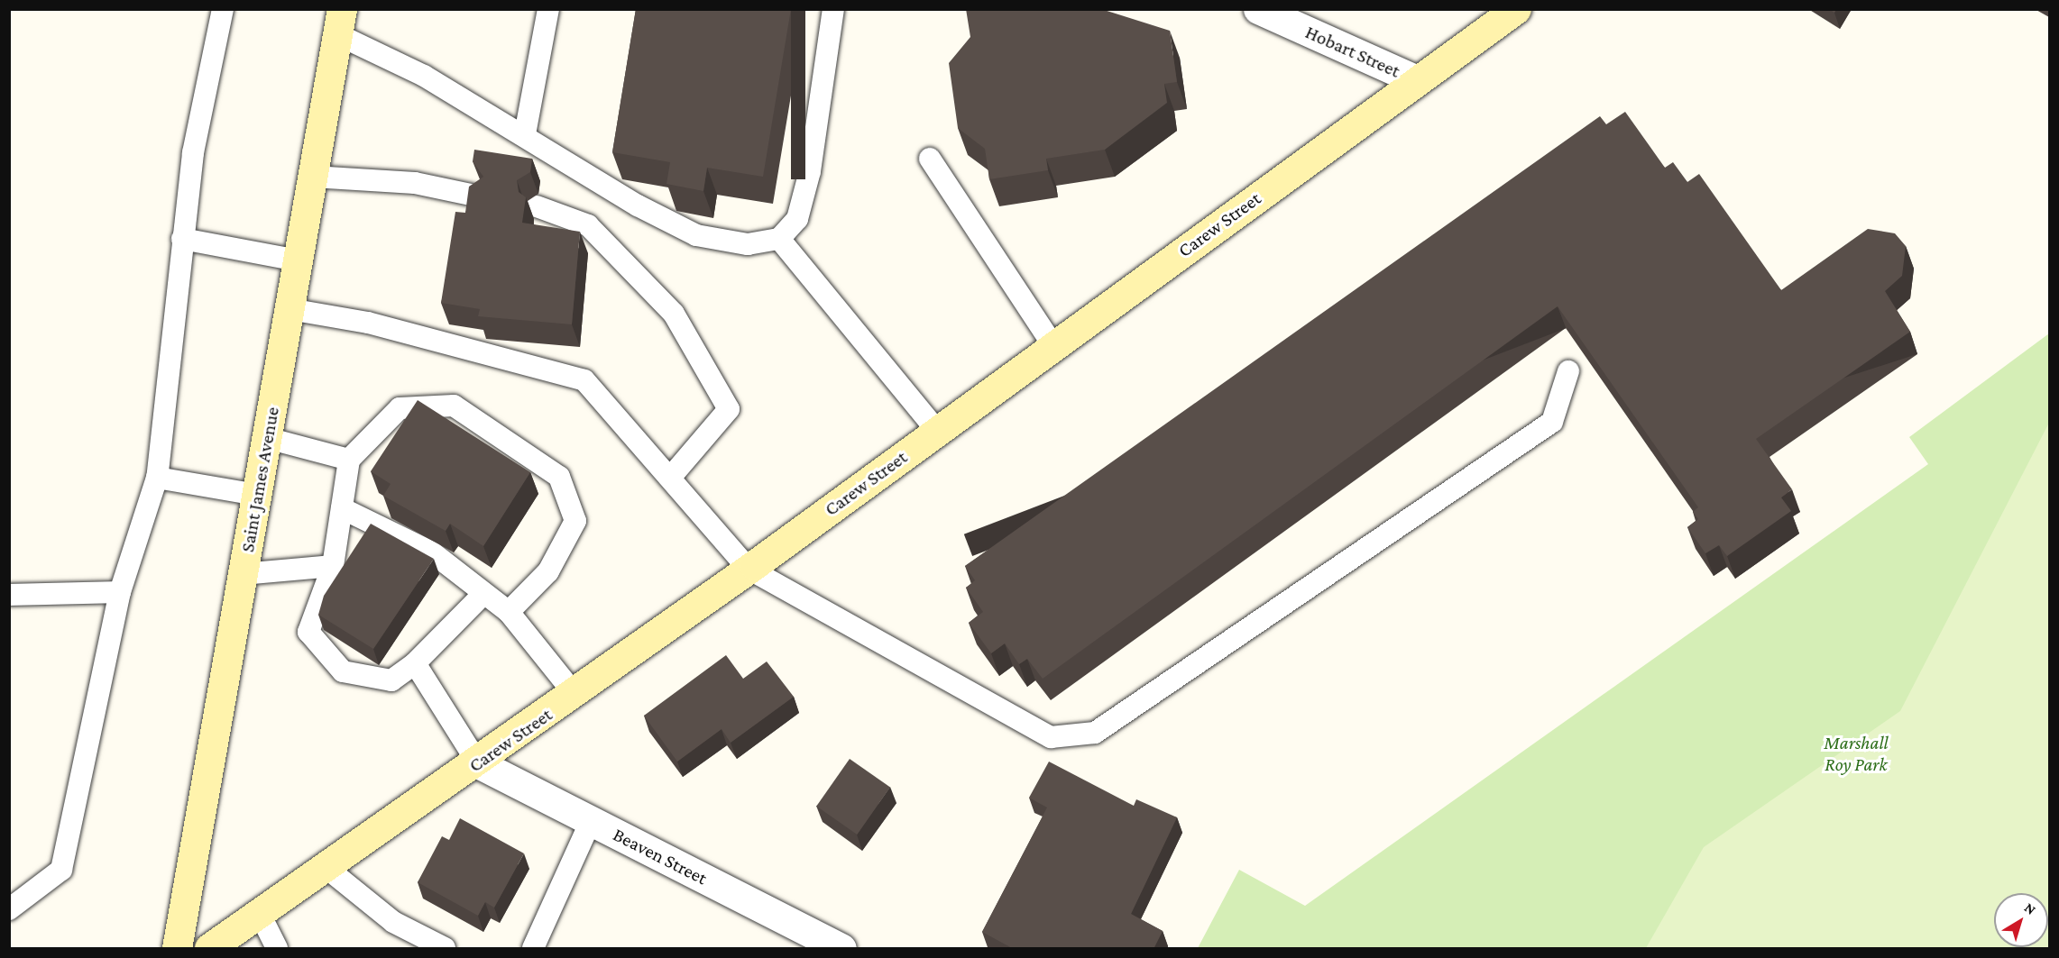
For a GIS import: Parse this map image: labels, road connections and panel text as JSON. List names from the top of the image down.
{
  "streets": {
    "street": [
      "Hobart Street",
      "Carew Street",
      "Saint James Avenue",
      "Beaven Street"
    ]
  },
  "crossings": [
    ["Hobart Street", "Carew Street"],
    ["Carew Street", "Beaven Street"]
  ],
  "parks": ["Marshall Roy Park"],
  "north": "top right"
}
